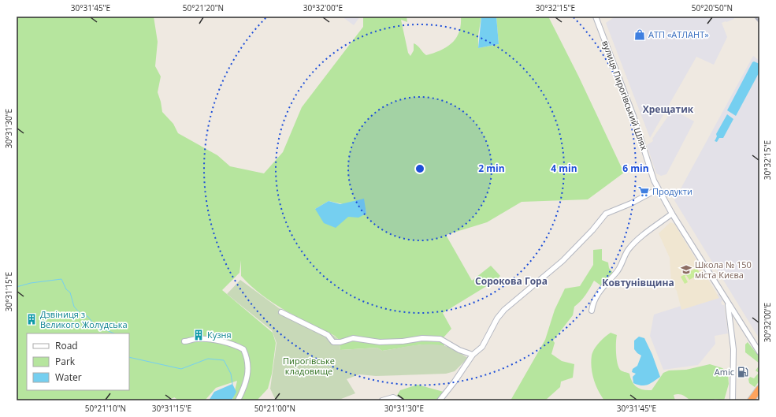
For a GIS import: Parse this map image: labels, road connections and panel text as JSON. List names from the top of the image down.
{
  "streets": {
    "street": ["вулиця Пирогівський Шлях"]
  },
  "districts": ["Хрещатик", "Сорокова Гора", "Ковтунівщина"],
  "parks": ["Пирогівське кладовище"],
  "places": {
    "shop": ["АТП «АТЛАНТ»"],
    "supermarket": ["Продукти"],
    "school or university": ["Школа № 150 міста Києва"],
    "building": ["Дзвіниця з Великого Жолудська", "Кузня"],
    "fuel station": ["Amic"]
  },
  "legend": ["Road", "Park", "Water"],
  "coordinates": [
    "30°31'45\"E",
    "50°21'20\"N",
    "30°32'00\"E",
    "30°32'15\"E",
    "50°20'50\"N",
    "30°31'30\"E",
    "30°31'15\"E",
    "50°21'10\"N",
    "50°21'00\"N"
  ],
  "rings": ["2 min", "4 min", "6 min"]
}
